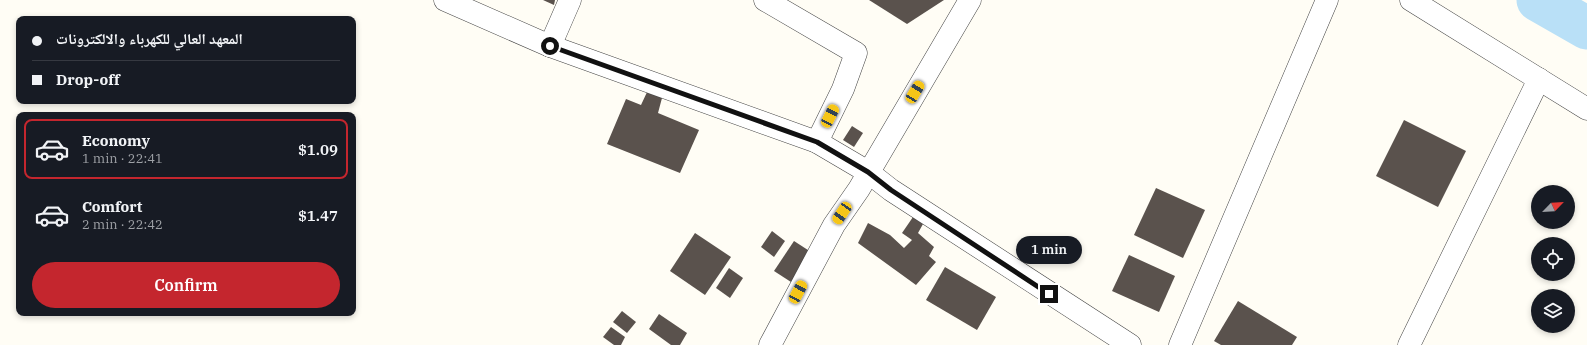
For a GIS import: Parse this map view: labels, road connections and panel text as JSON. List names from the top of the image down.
{
  "north": "top right",
  "page": {
    "banner": ["المعهد العالي للكهرباء والالكترونات", "Drop-off"],
    "list": [
      {
        "name": "Economy",
        "note": "1 min · 22:41",
        "value": "$1.09"
      },
      {
        "name": "Comfort",
        "note": "2 min · 22:42",
        "value": "$1.47"
      }
    ],
    "bubble": "1 min",
    "buttons": "Confirm"
  }
}
